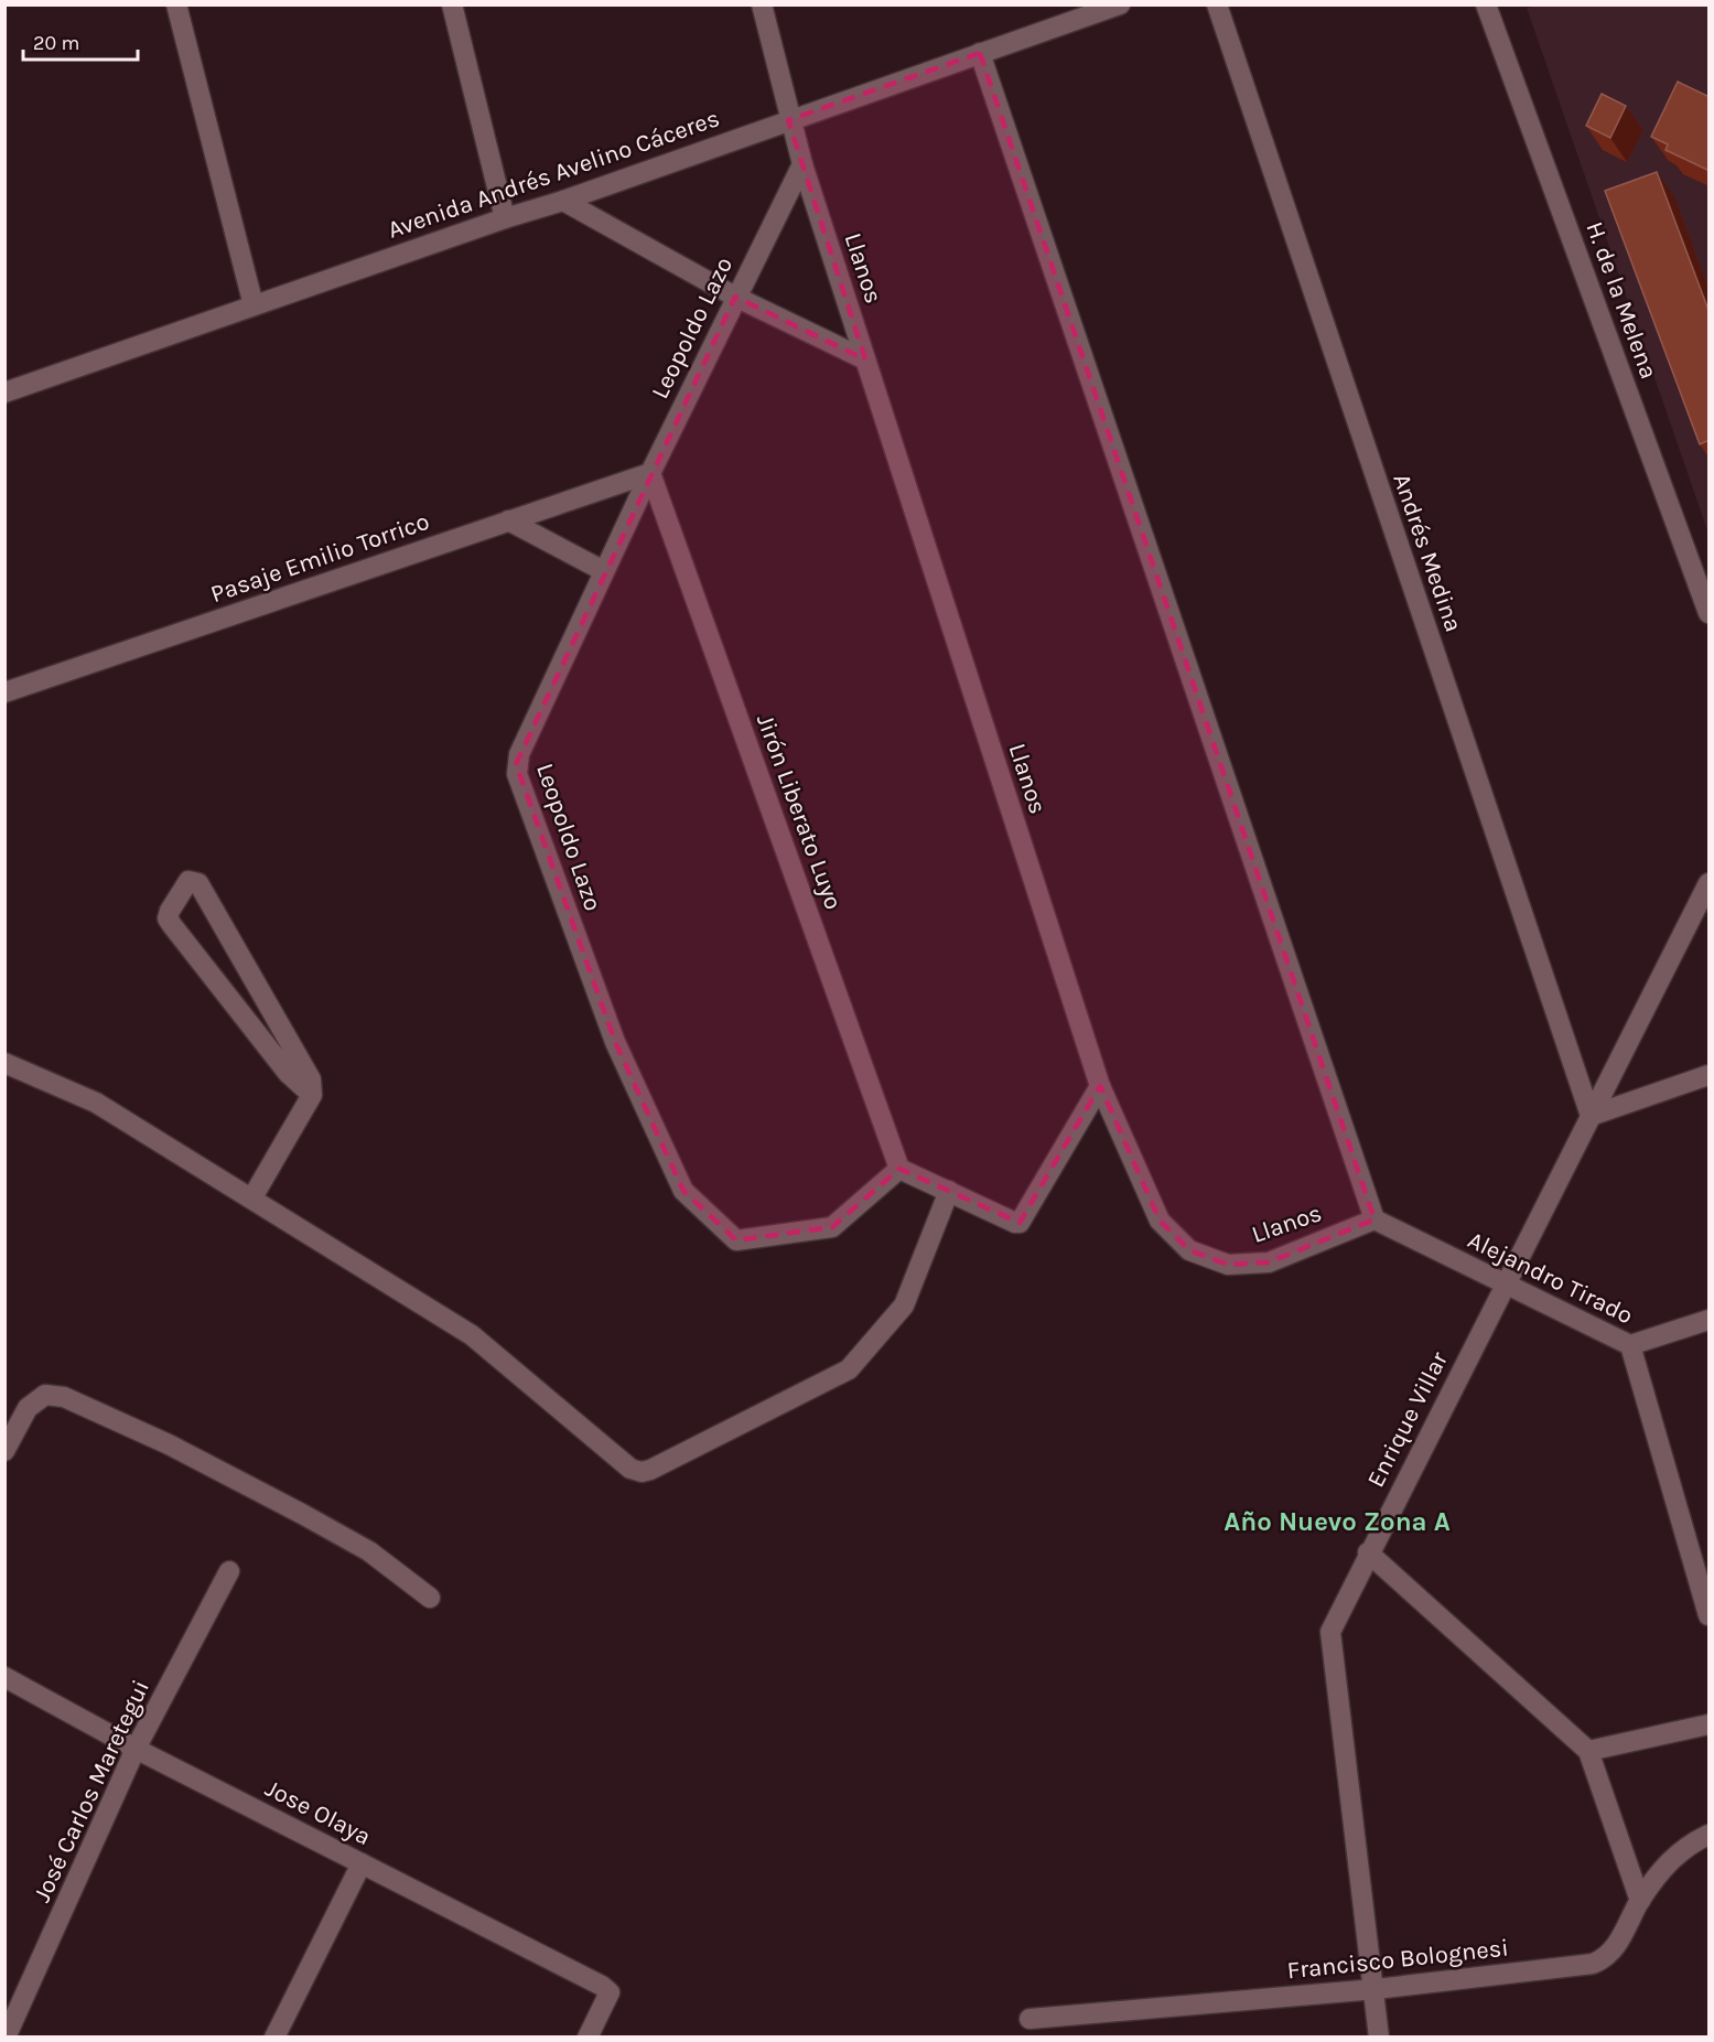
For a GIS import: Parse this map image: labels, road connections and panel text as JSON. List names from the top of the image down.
{
  "streets": {
    "street": [
      "Avenida Andrés Avelino Cáceres",
      "Llanos",
      "H. de la Melena",
      "Leopoldo Lazo",
      "Andrés Medina",
      "Pasaje Emilio Torrico",
      "Jirón Liberato Luyo",
      "Alejandro Tirado",
      "Enrique Villar",
      "José Carlos Maretegui",
      "Jose Olaya",
      "Francisco Bolognesi"
    ]
  },
  "crossings": [
    ["Avenida Andrés Avelino Cáceres", "Llanos"],
    ["Llanos", "Leopoldo Lazo"],
    ["Llanos", "Alejandro Tirado"],
    ["Leopoldo Lazo", "Pasaje Emilio Torrico"],
    ["Leopoldo Lazo", "Jirón Liberato Luyo"],
    ["Andrés Medina", "Enrique Villar"],
    ["Pasaje Emilio Torrico", "Jirón Liberato Luyo"],
    ["Alejandro Tirado", "Enrique Villar"],
    ["Enrique Villar", "Francisco Bolognesi"],
    ["José Carlos Maretegui", "Jose Olaya"]
  ],
  "districts": ["Año Nuevo Zona A"],
  "scale_bar": "20 m"
}
